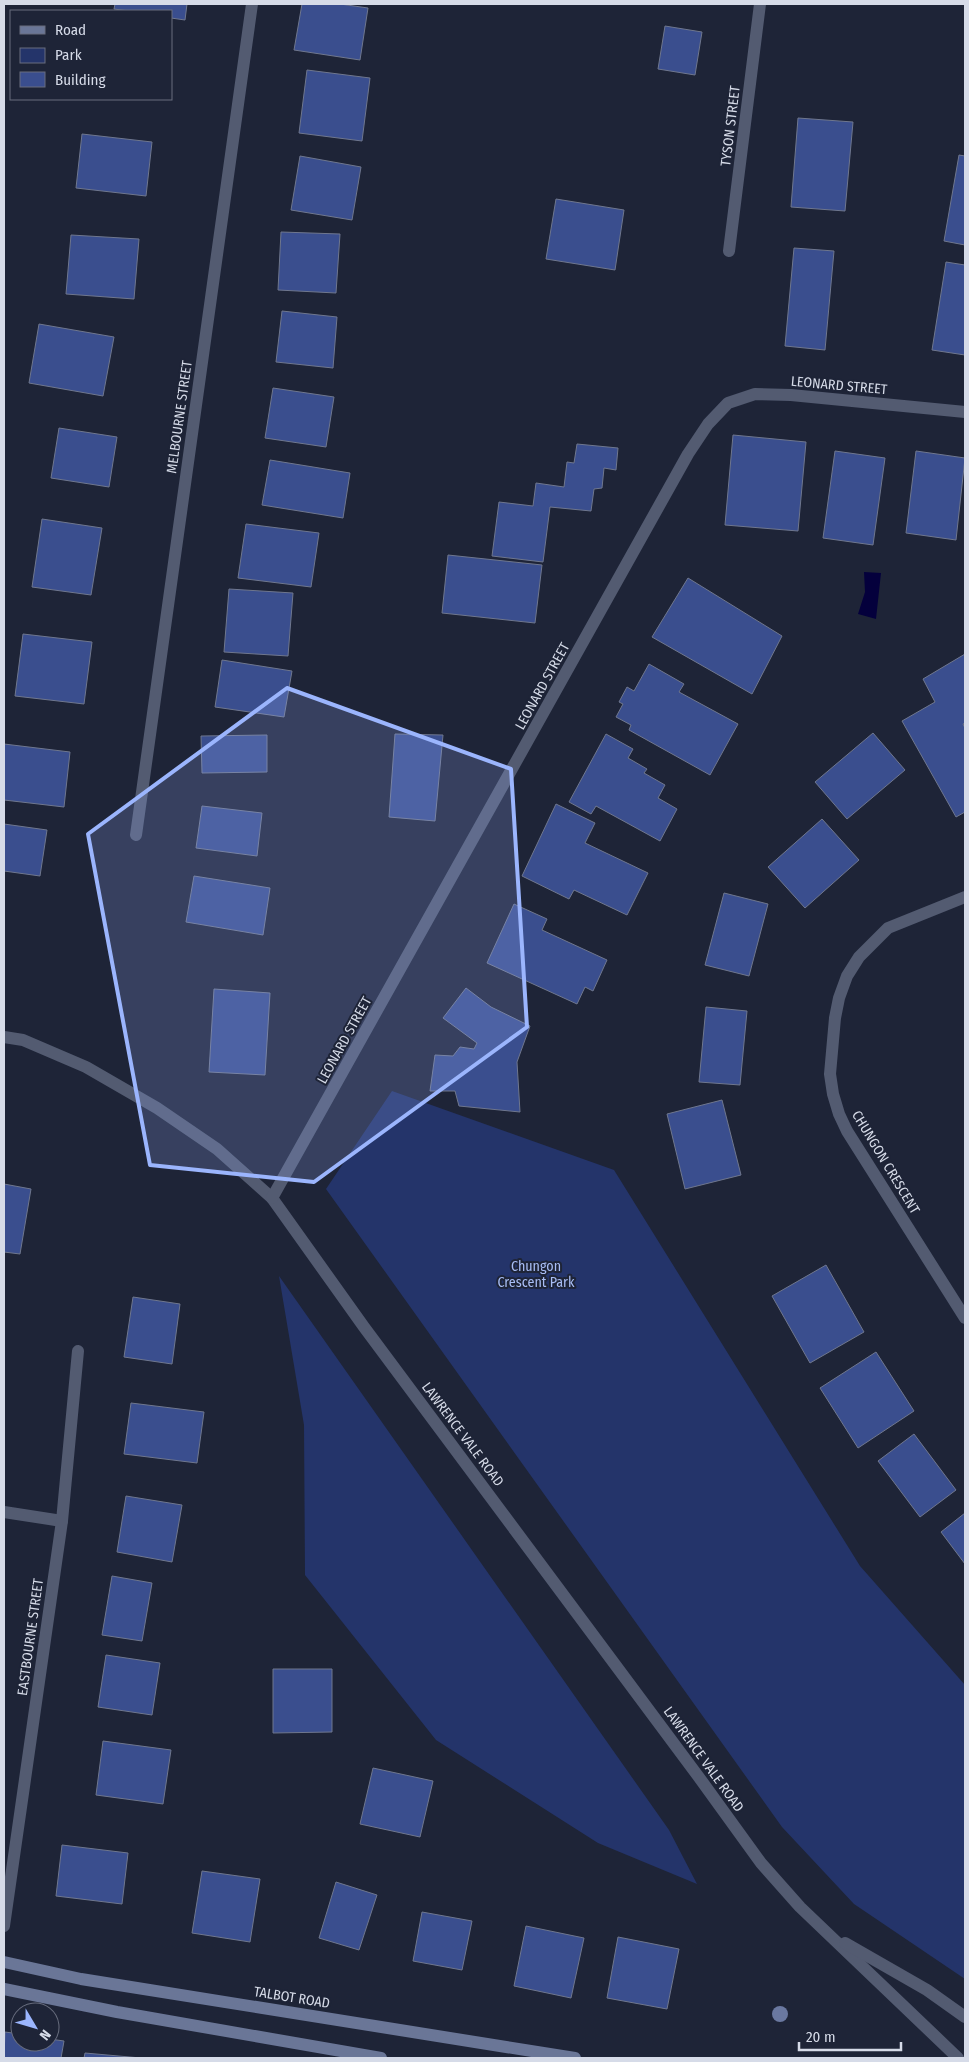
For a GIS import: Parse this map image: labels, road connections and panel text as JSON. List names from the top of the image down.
{
  "streets": {
    "main road": ["TALBOT ROAD"],
    "street": [
      "TYSON STREET",
      "LEONARD STREET",
      "MELBOURNE STREET",
      "CHUNGON CRESCENT",
      "LAWRENCE VALE ROAD",
      "EASTBOURNE STREET"
    ]
  },
  "crossings": [
    ["LEONARD STREET", "LAWRENCE VALE ROAD"]
  ],
  "parks": ["Chungon Crescent Park"],
  "legend": ["Road", "Park", "Building"],
  "scale_bar": "20 m",
  "north": "bottom right"
}
